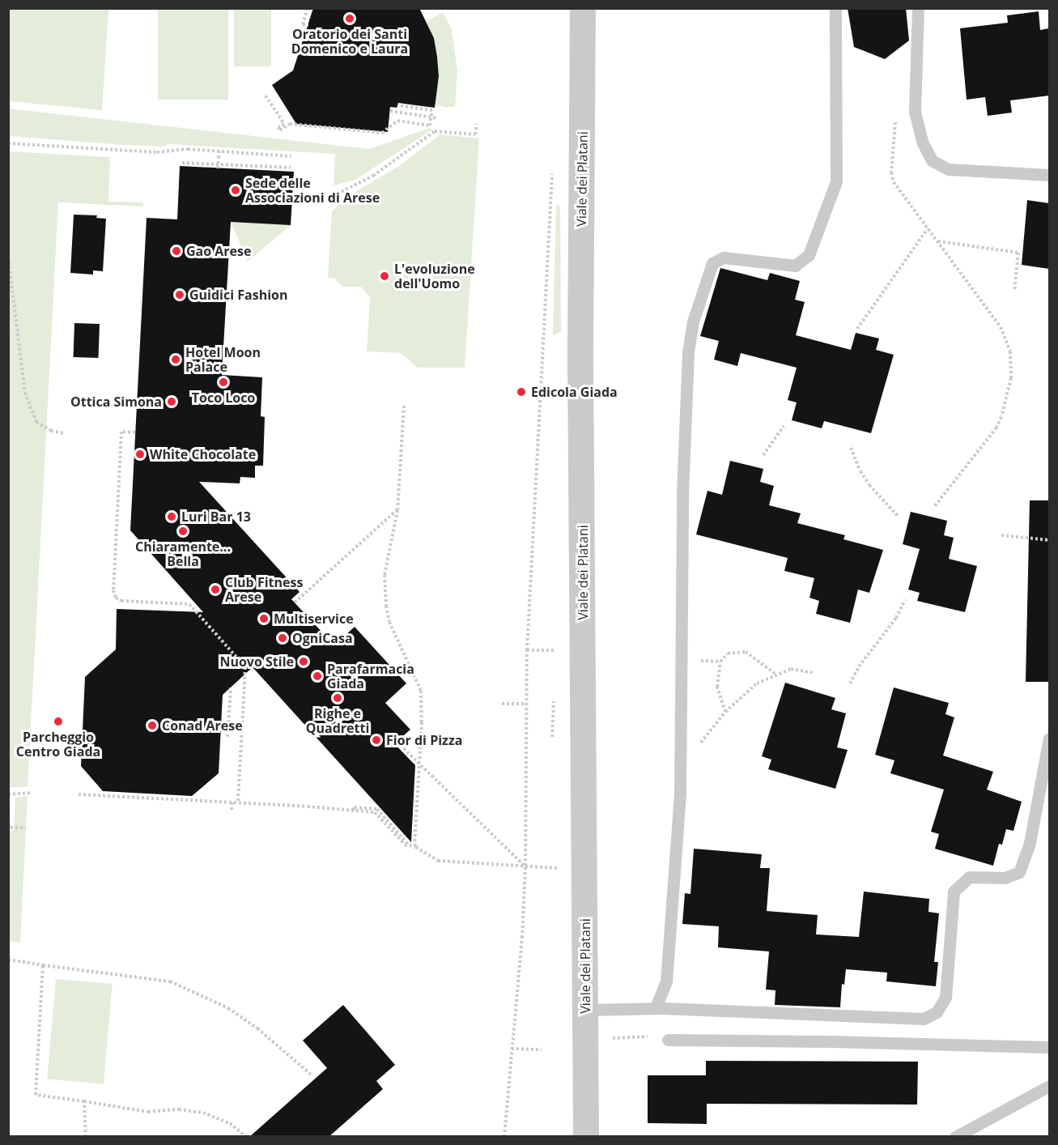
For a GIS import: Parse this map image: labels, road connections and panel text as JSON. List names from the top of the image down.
{
  "streets": {
    "street": ["Viale dei Platani"]
  },
  "places": [
    "Oratorio dei Santi Domenico e Laura",
    "Sede delle Associazioni di Arese",
    "Gao Arese",
    "L'evoluzione dell'Uomo",
    "Guidici Fashion",
    "Hotel Moon Palace",
    "Toco Loco",
    "Edicola Giada",
    "Ottica Simona",
    "White Chocolate",
    "Luri Bar 13",
    "Chiaramente... Bella",
    "Club Fitness Arese",
    "Multiservice",
    "OgniCasa",
    "Nuovo Stile",
    "Parafarmacia Giada",
    "Righe e Quadretti",
    "Parcheggio Centro Giada",
    "Conad Arese",
    "Fior di Pizza"
  ]
}
